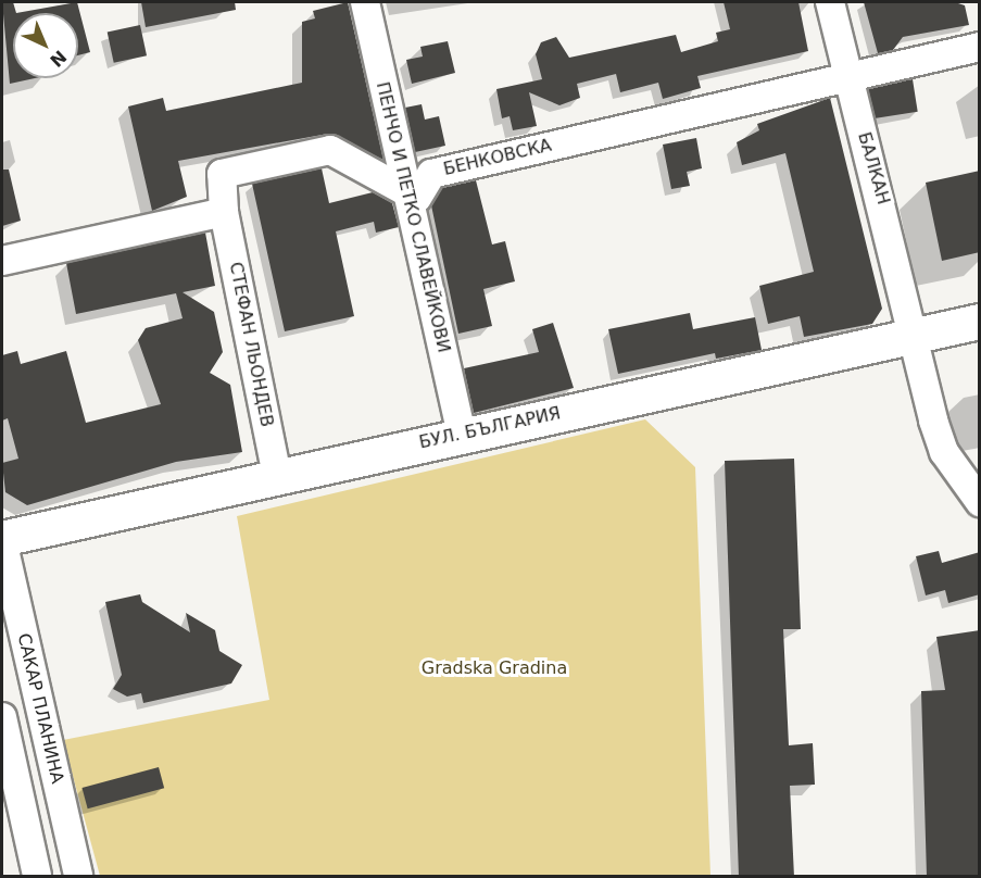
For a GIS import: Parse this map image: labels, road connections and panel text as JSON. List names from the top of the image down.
{
  "streets": {
    "street": [
      "БЕНКОВСКА",
      "БАЛКАН",
      "ПЕНЧО И ПЕТКО СЛАВЕЙКОВИ",
      "СТЕФАН ЛЬОНДЕВ",
      "БУЛ. БЪЛГАРИЯ",
      "САКАР ПЛАНИНА"
    ]
  },
  "crossings": [
    ["БЕНКОВСКА", "БАЛКАН"],
    ["БЕНКОВСКА", "ПЕНЧО И ПЕТКО СЛАВЕЙКОВИ"],
    ["БАЛКАН", "БУЛ. БЪЛГАРИЯ"],
    ["ПЕНЧО И ПЕТКО СЛАВЕЙКОВИ", "БУЛ. БЪЛГАРИЯ"],
    ["СТЕФАН ЛЬОНДЕВ", "БУЛ. БЪЛГАРИЯ"],
    ["БУЛ. БЪЛГАРИЯ", "САКАР ПЛАНИНА"]
  ],
  "parks": ["Gradska Gradina"],
  "north": "bottom right"
}
